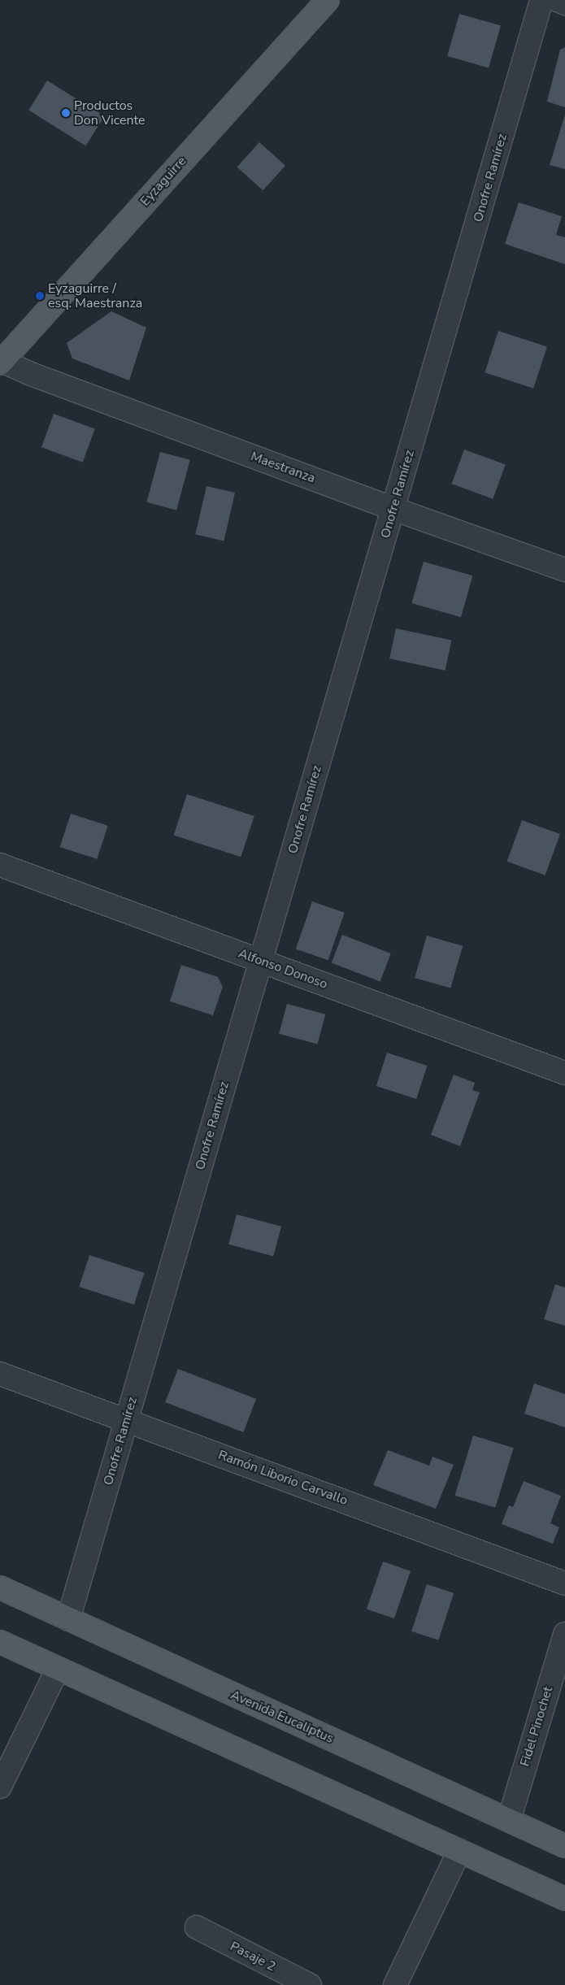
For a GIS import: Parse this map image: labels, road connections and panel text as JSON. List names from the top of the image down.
{
  "streets": {
    "main road": ["Eyzaguirre", "Avenida Eucaliptus"],
    "street": [
      "Onofre Ramírez",
      "Maestranza",
      "Alfonso Donoso",
      "Ramón Liborio Carvallo",
      "Fidel Pinochet",
      "Pasaje 2"
    ]
  },
  "crossings": [
    ["Onofre Ramírez", "Maestranza"],
    ["Onofre Ramírez", "Alfonso Donoso"],
    ["Onofre Ramírez", "Ramón Liborio Carvallo"],
    ["Onofre Ramírez", "Avenida Eucaliptus"],
    ["Eyzaguirre", "Maestranza"],
    ["Avenida Eucaliptus", "Fidel Pinochet"]
  ],
  "places": ["Productos Don Vicente", "Eyzaguirre / esq. Maestranza"]
}
